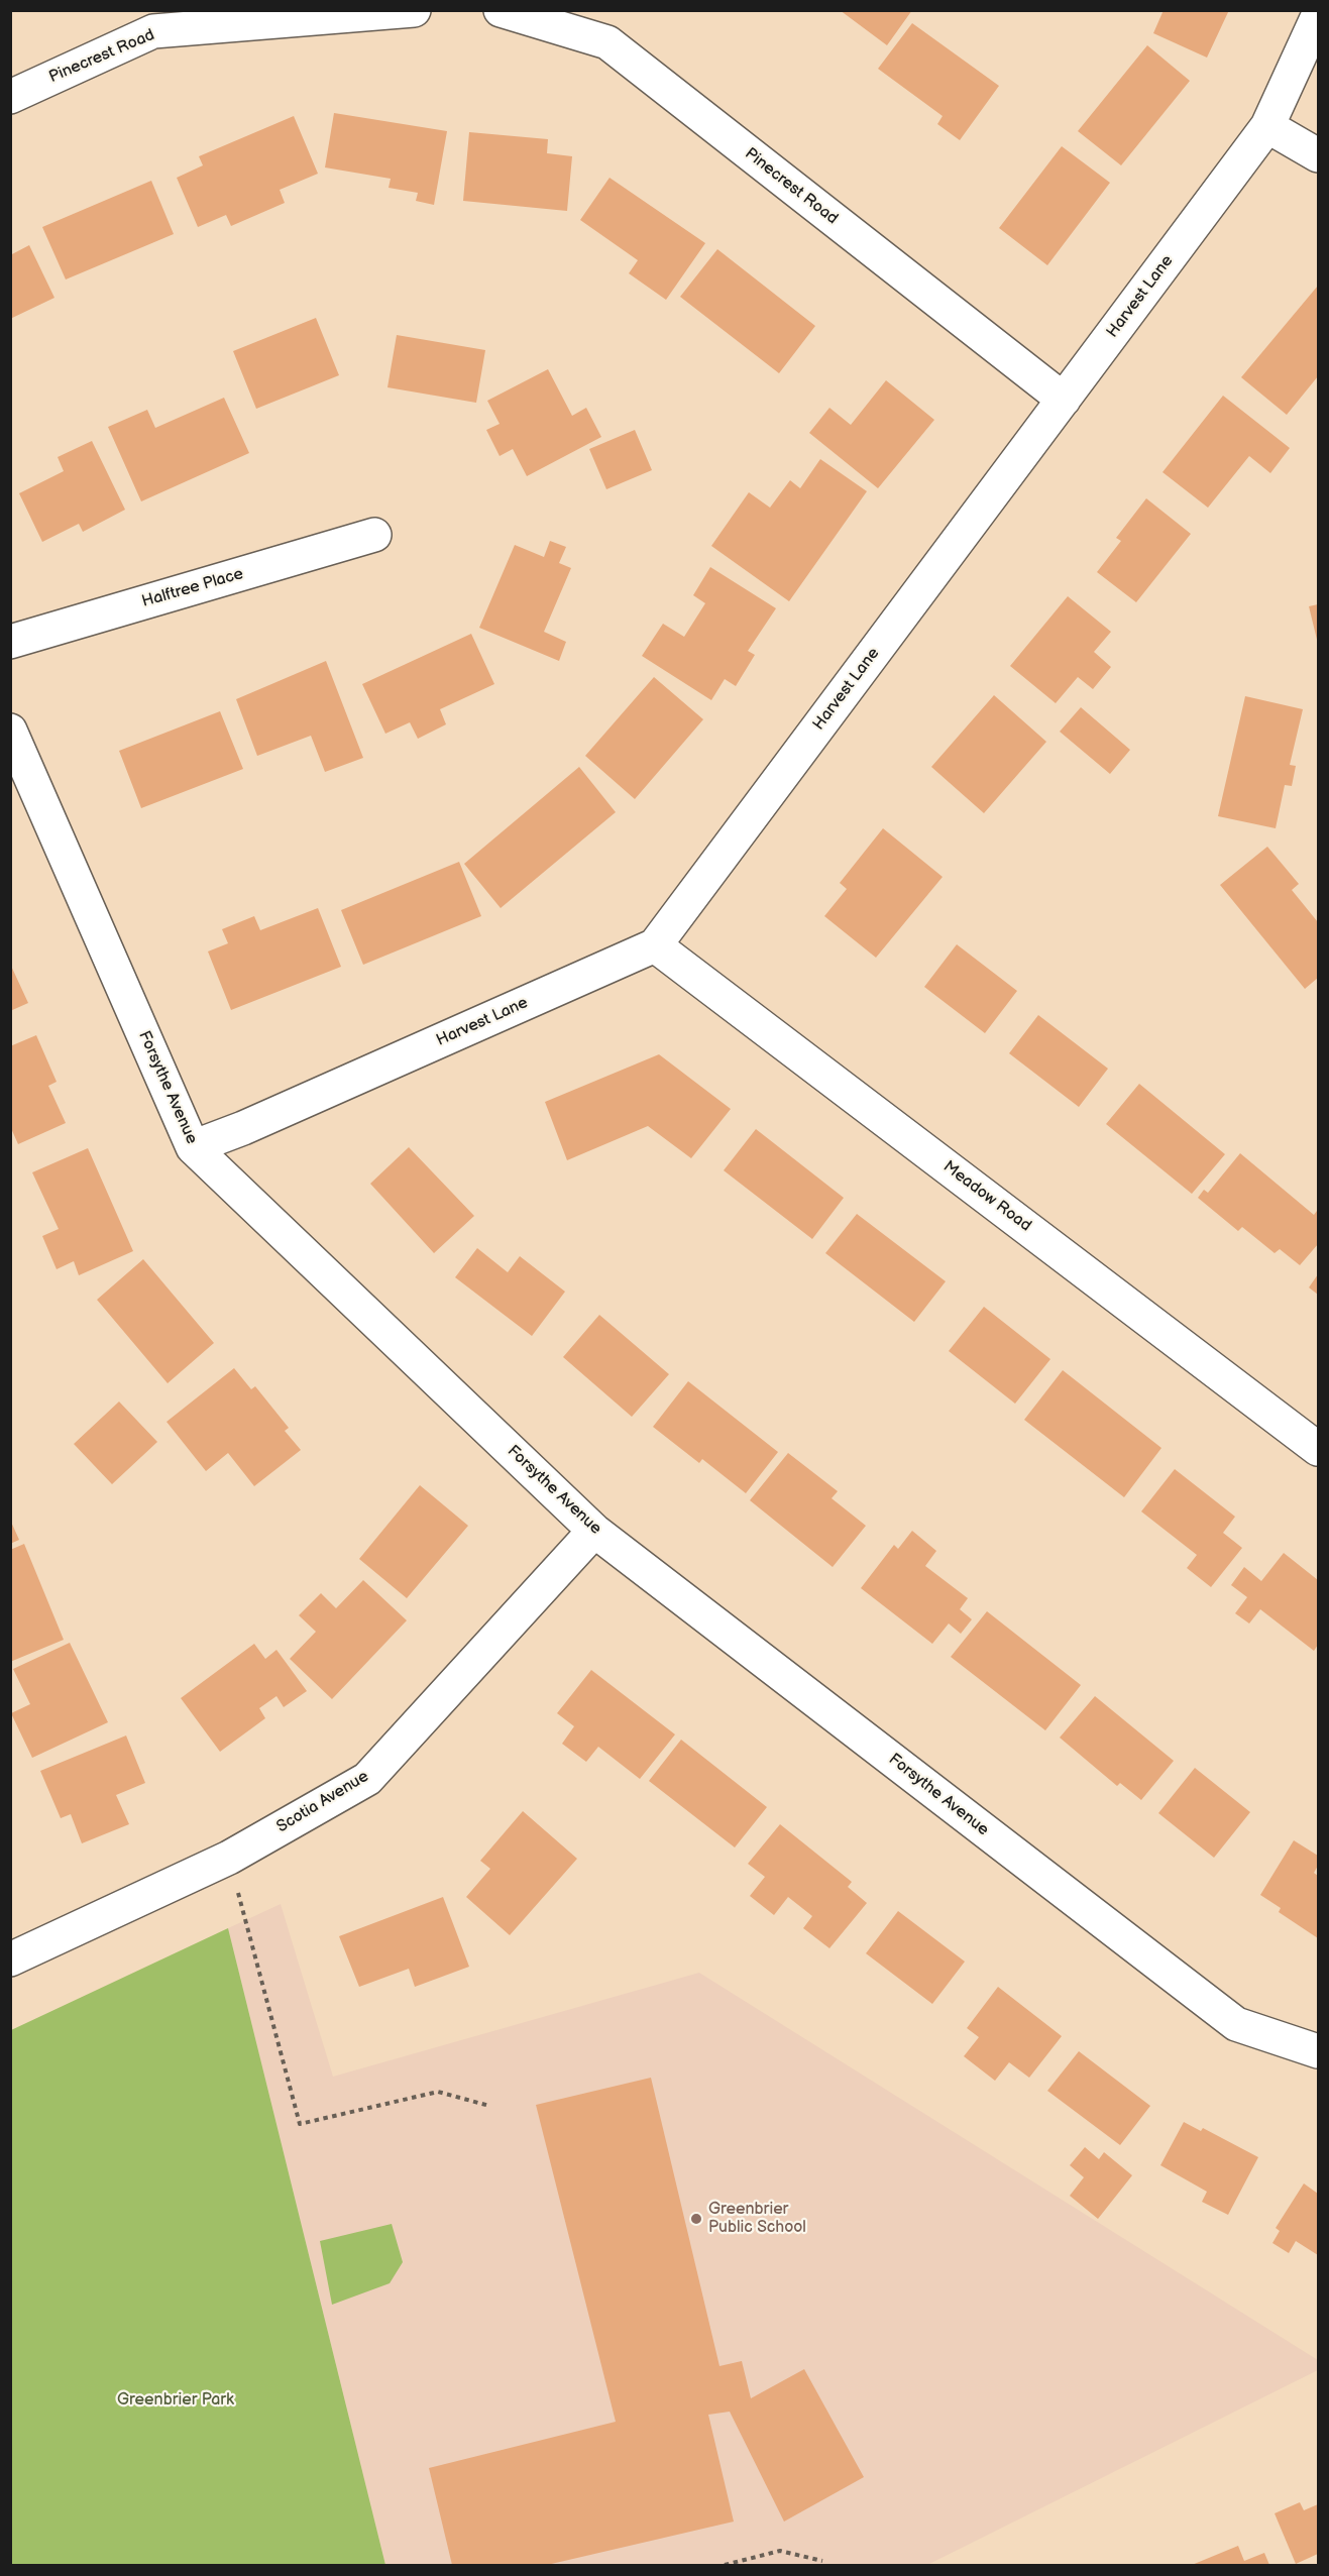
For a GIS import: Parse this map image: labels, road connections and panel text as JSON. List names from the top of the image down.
{
  "streets": {
    "street": [
      "Pinecrest Road",
      "Harvest Lane",
      "Halftree Place",
      "Forsythe Avenue",
      "Meadow Road",
      "Scotia Avenue"
    ]
  },
  "crossings": [
    ["Pinecrest Road", "Harvest Lane"],
    ["Harvest Lane", "Forsythe Avenue"],
    ["Harvest Lane", "Meadow Road"],
    ["Forsythe Avenue", "Scotia Avenue"]
  ],
  "parks": ["Greenbrier Park"],
  "places": ["Greenbrier Public School"]
}
